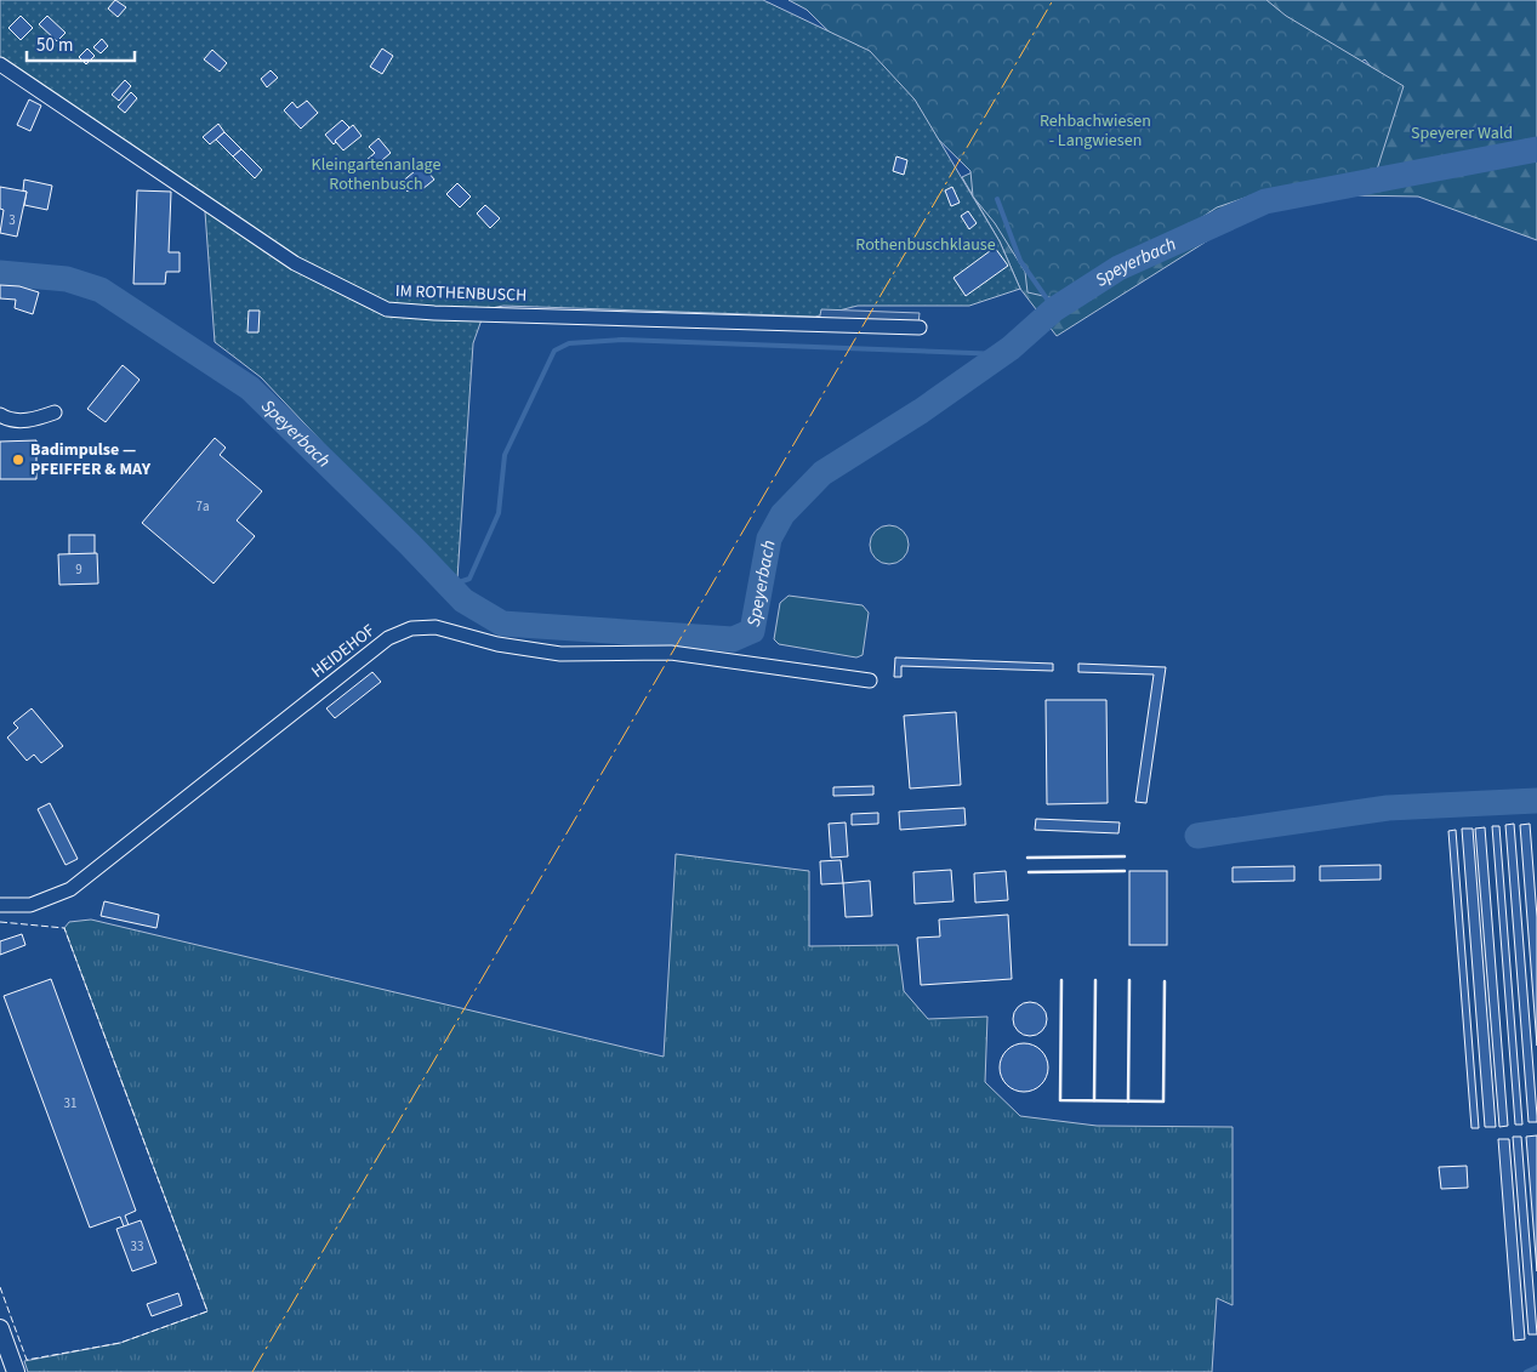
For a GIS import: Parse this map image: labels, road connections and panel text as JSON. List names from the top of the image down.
{
  "streets": {
    "street": ["IM ROTHENBUSCH", "HEIDEHOF"]
  },
  "water": ["Speyerbach"],
  "parks": [
    "Rehbachwiesen - Langwiesen",
    "Speyerer Wald",
    "Kleingartenanlage Rothenbusch",
    "Rothenbuschklause"
  ],
  "places": ["Badimpulse — PFEIFFER & MAY"],
  "house_numbers": [
    "3",
    "7a",
    "9",
    "31",
    "33"
  ],
  "scale_bar": "50 m"
}
